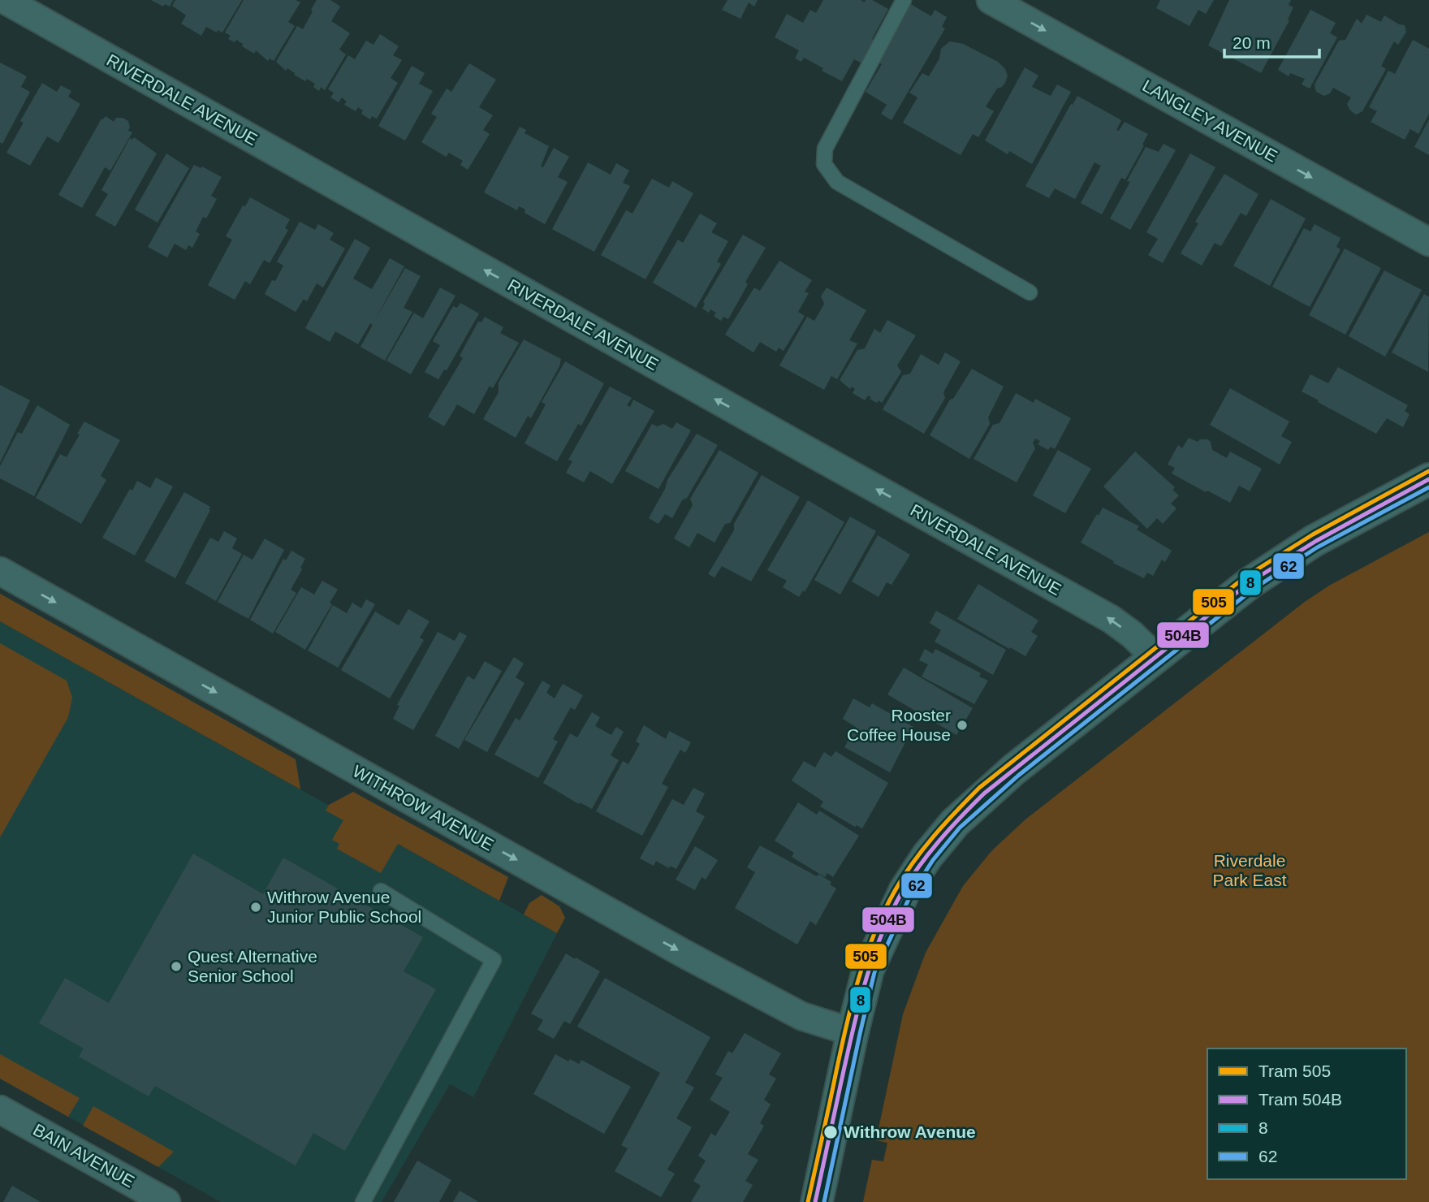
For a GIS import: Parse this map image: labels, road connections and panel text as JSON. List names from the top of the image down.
{
  "streets": {
    "street": [
      "RIVERDALE AVENUE",
      "LANGLEY AVENUE",
      "WITHROW AVENUE",
      "BAIN AVENUE"
    ]
  },
  "one_way": ["RIVERDALE AVENUE", "LANGLEY AVENUE", "WITHROW AVENUE"],
  "parks": ["Riverdale Park East"],
  "places": [
    "Rooster Coffee House",
    "Withrow Avenue Junior Public School",
    "Quest Alternative Senior School",
    "Withrow Avenue"
  ],
  "lines": [
    "tram line 505",
    "tram line 504B",
    "transit line 8",
    "transit line 62"
  ],
  "legend": [
    "Tram 505",
    "Tram 504B",
    "8",
    "62"
  ],
  "scale_bar": "20 m"
}
